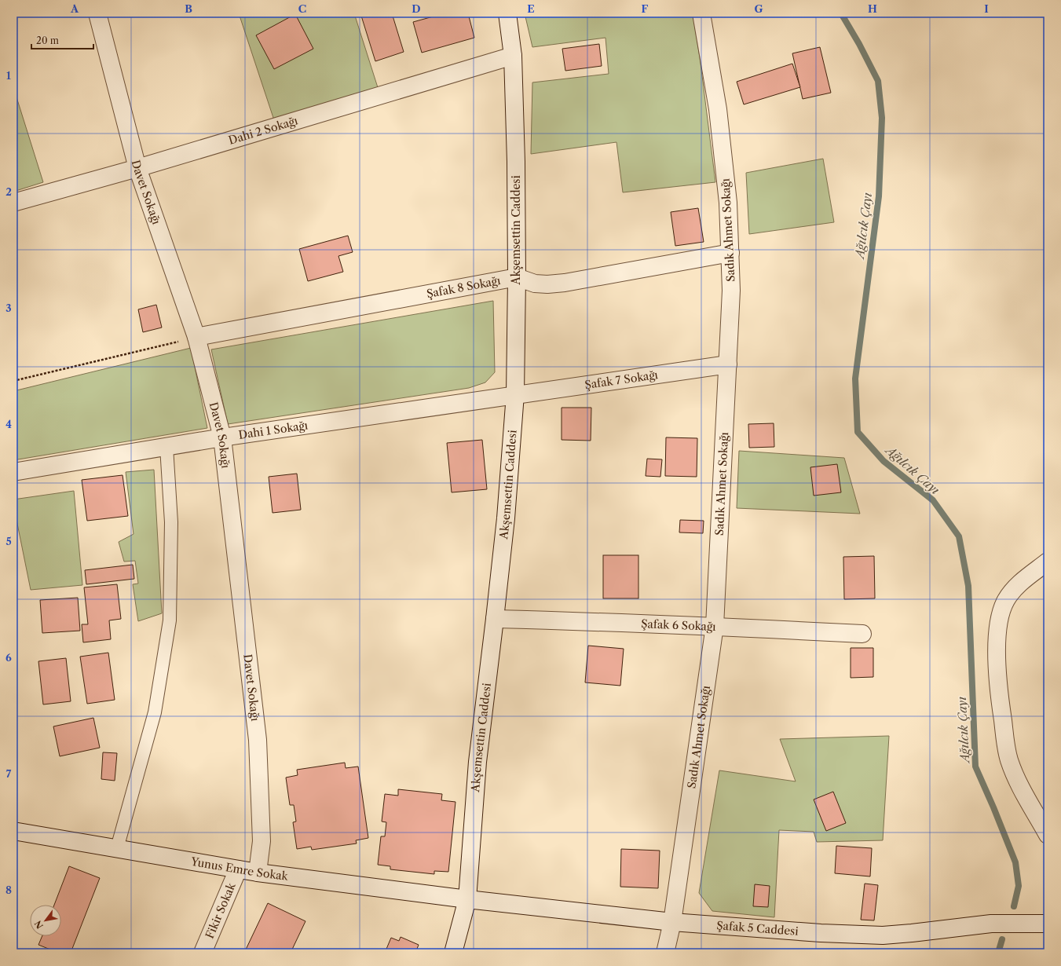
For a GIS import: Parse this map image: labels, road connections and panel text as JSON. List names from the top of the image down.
{
  "streets": {
    "street": [
      "Dahi 2 Sokağı",
      "Davet Sokağı",
      "Akşemsettin Caddesi",
      "Sadık Ahmet Sokağı",
      "Şafak 8 Sokağı",
      "Şafak 7 Sokağı",
      "Dahi 1 Sokağı",
      "Şafak 6 Sokağı",
      "Yunus Emre Sokak",
      "Fikir Sokak",
      "Şafak 5 Caddesi"
    ]
  },
  "crossings": [
    ["Dahi 2 Sokağı", "Davet Sokağı"],
    ["Dahi 2 Sokağı", "Akşemsettin Caddesi"],
    ["Davet Sokağı", "Şafak 8 Sokağı"],
    ["Davet Sokağı", "Dahi 1 Sokağı"],
    ["Davet Sokağı", "Yunus Emre Sokak"],
    ["Akşemsettin Caddesi", "Şafak 8 Sokağı"],
    ["Akşemsettin Caddesi", "Şafak 7 Sokağı"],
    ["Akşemsettin Caddesi", "Dahi 1 Sokağı"],
    ["Akşemsettin Caddesi", "Şafak 6 Sokağı"],
    ["Akşemsettin Caddesi", "Yunus Emre Sokak"],
    ["Akşemsettin Caddesi", "Şafak 5 Caddesi"],
    ["Sadık Ahmet Sokağı", "Şafak 8 Sokağı"],
    ["Sadık Ahmet Sokağı", "Şafak 7 Sokağı"],
    ["Sadık Ahmet Sokağı", "Şafak 6 Sokağı"],
    ["Sadık Ahmet Sokağı", "Şafak 5 Caddesi"],
    ["Şafak 7 Sokağı", "Dahi 1 Sokağı"],
    ["Yunus Emre Sokak", "Fikir Sokak"],
    ["Yunus Emre Sokak", "Şafak 5 Caddesi"]
  ],
  "water": ["Ağılcık Çayı"],
  "scale_bar": "20 m",
  "north": "bottom left",
  "grid": {
    "columns": [
      "A",
      "B",
      "C",
      "D",
      "E",
      "F",
      "G",
      "H",
      "I"
    ],
    "rows": [
      "1",
      "2",
      "3",
      "4",
      "5",
      "6",
      "7",
      "8"
    ]
  }
}
